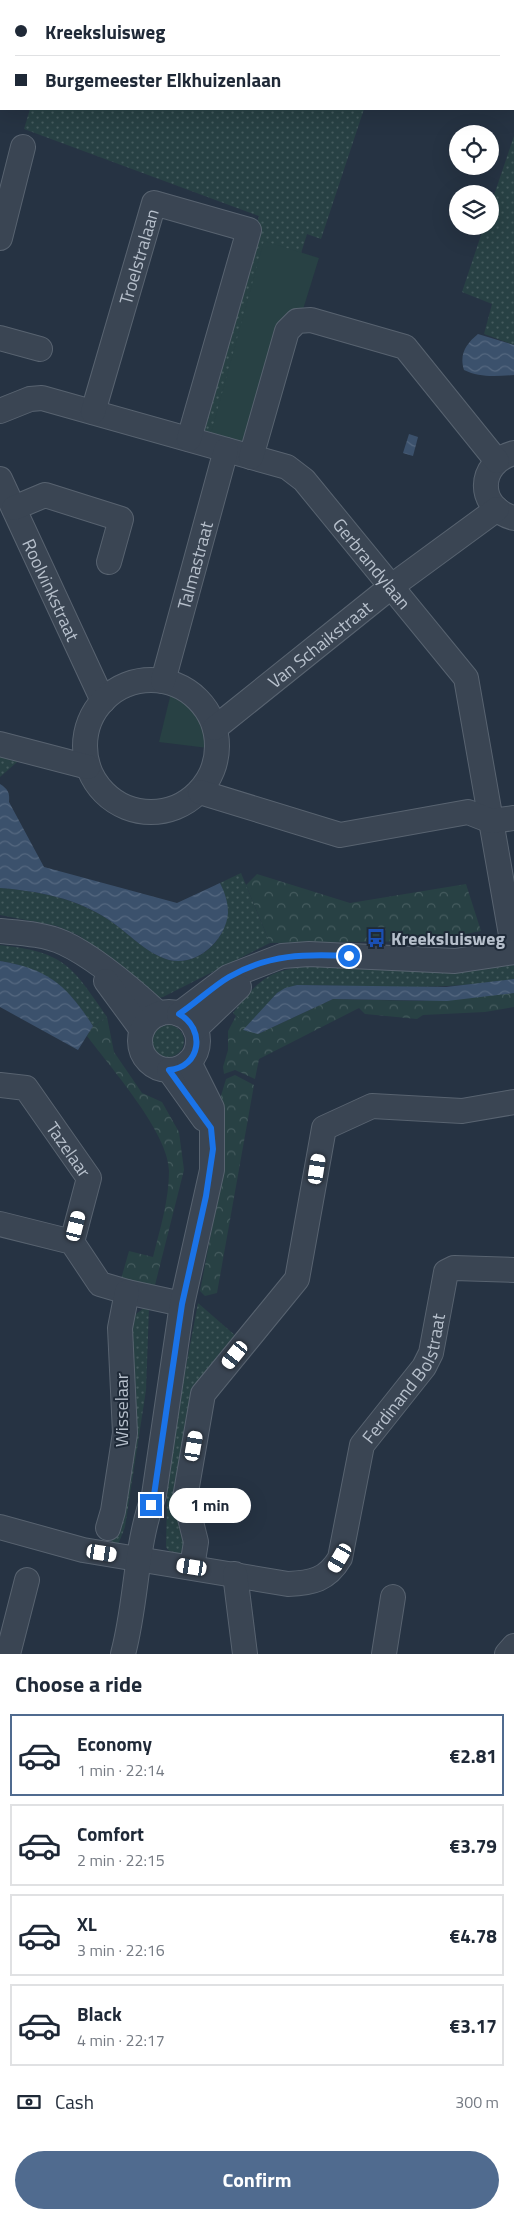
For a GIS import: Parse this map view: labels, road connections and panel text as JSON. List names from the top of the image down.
{
  "streets": {
    "street": [
      "Troelstralaan",
      "Gerbrandylaan",
      "Talmastraat",
      "Roolvinkstraat",
      "Van Schaikstraat",
      "Tazelaar",
      "Ferdinand Bolstraat",
      "Wisselaar"
    ]
  },
  "crossings": [
    ["Troelstralaan", "Gerbrandylaan"],
    ["Gerbrandylaan", "Talmastraat"],
    ["Gerbrandylaan", "Van Schaikstraat"],
    ["Talmastraat", "Roolvinkstraat"],
    ["Talmastraat", "Van Schaikstraat"],
    ["Roolvinkstraat", "Van Schaikstraat"]
  ],
  "places": {
    "bus stop": ["Kreeksluisweg"]
  },
  "page": {
    "banner": ["Kreeksluisweg", "Burgemeester Elkhuizenlaan"],
    "bubble": "1 min",
    "heading": "Choose a ride",
    "list": [
      {
        "name": "Economy",
        "note": "1 min · 22:14",
        "value": "€2.81"
      },
      {
        "name": "Comfort",
        "note": "2 min · 22:15",
        "value": "€3.79"
      },
      {
        "name": "XL",
        "note": "3 min · 22:16",
        "value": "€4.78"
      },
      {
        "name": "Black",
        "note": "4 min · 22:17",
        "value": "€3.17"
      }
    ],
    "pay": ["Cash", "300 m"],
    "buttons": "Confirm"
  }
}
